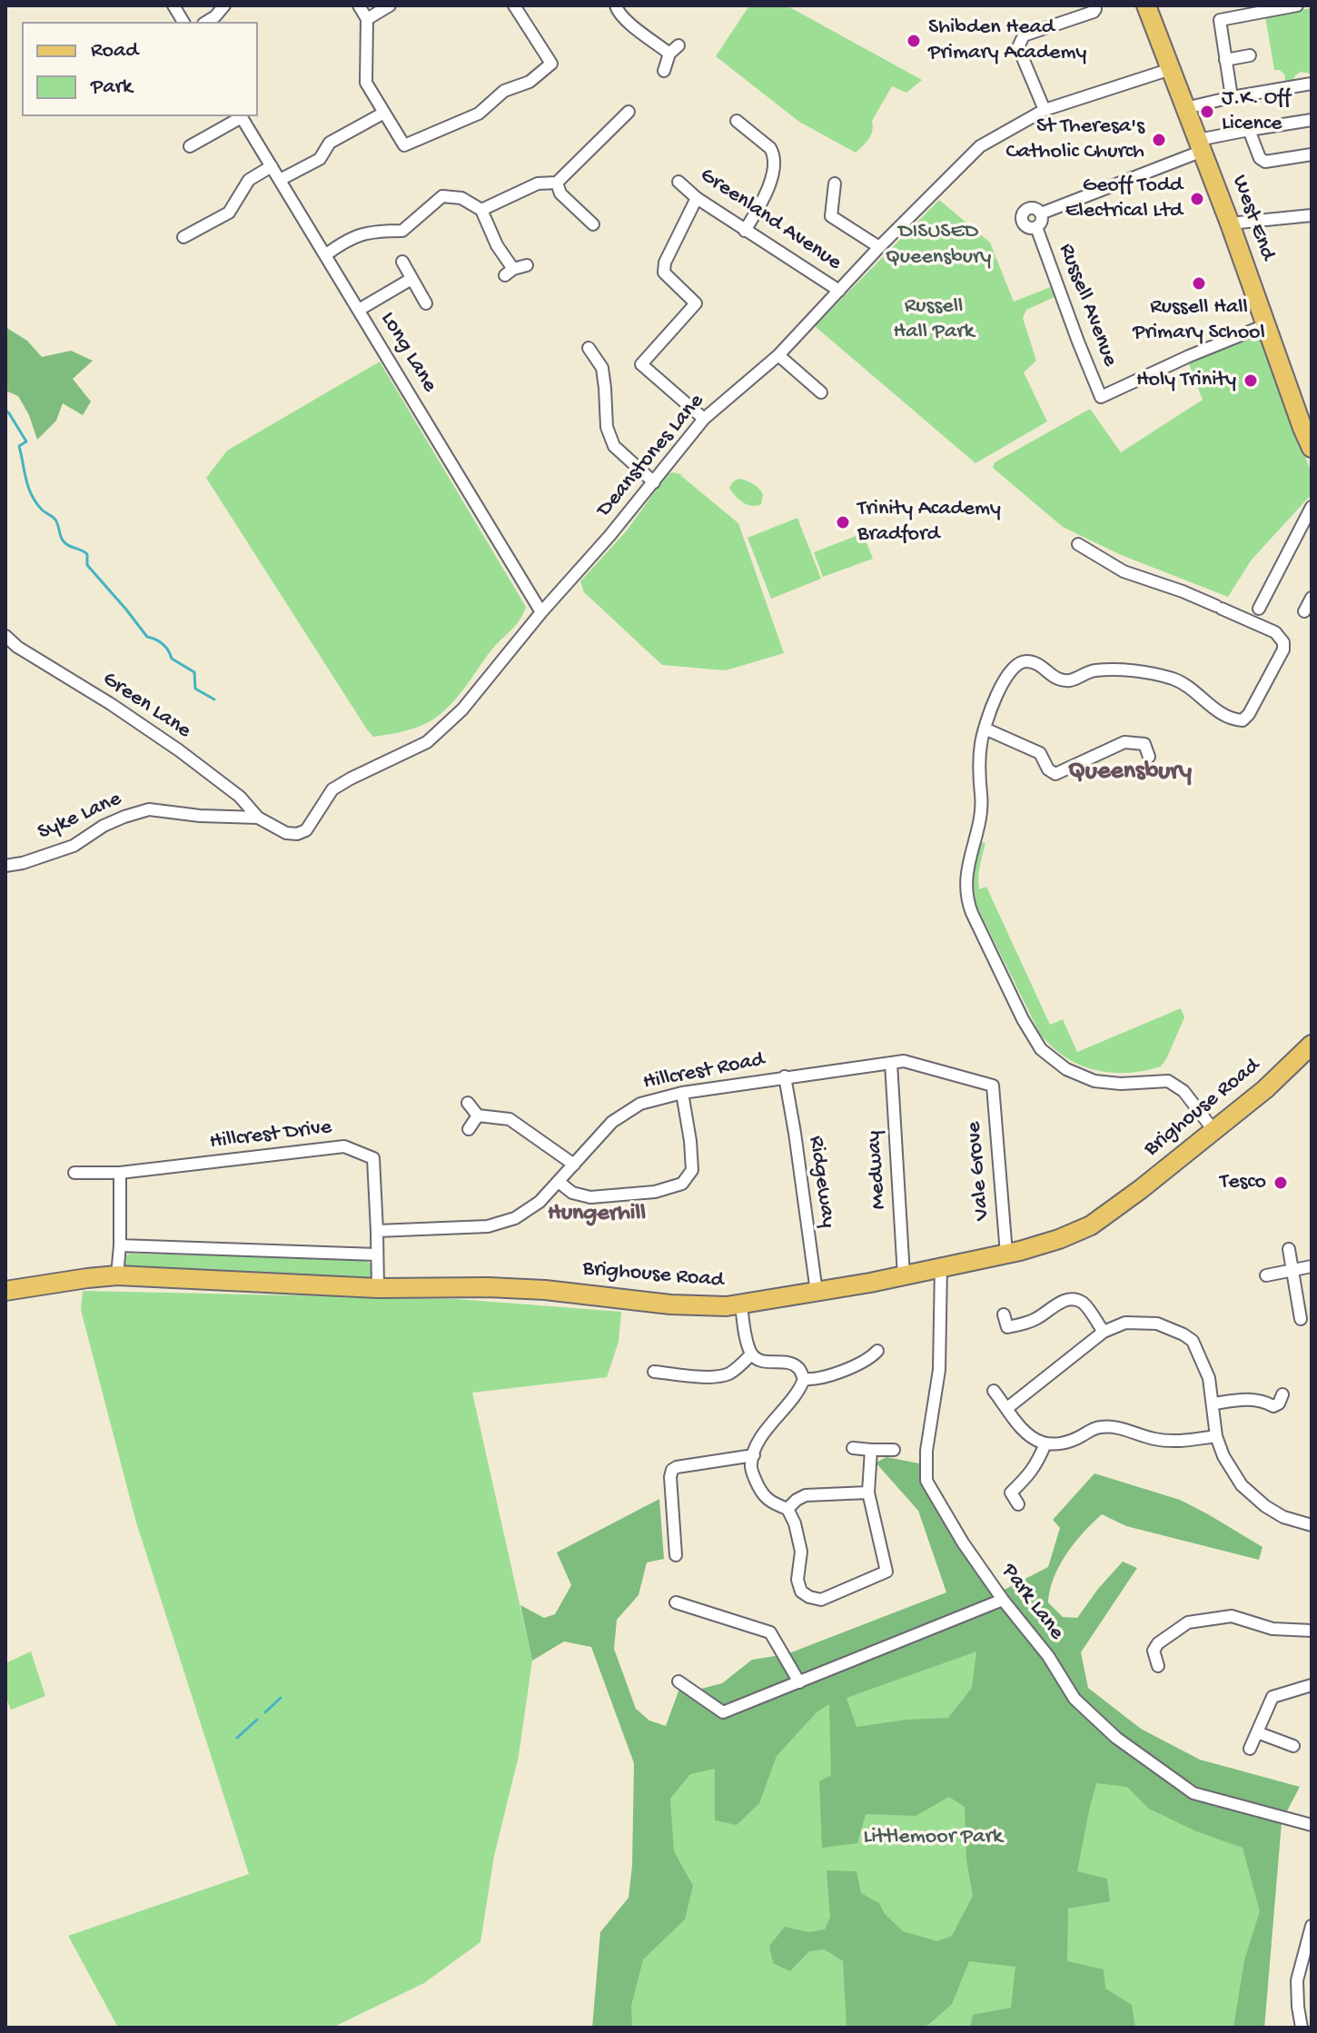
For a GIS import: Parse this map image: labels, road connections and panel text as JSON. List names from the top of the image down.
{
  "streets": {
    "main road": ["West End", "Brighouse Road"],
    "street": [
      "Greenland Avenue",
      "Russell Avenue",
      "Long Lane",
      "Deanstones Lane",
      "Green Lane",
      "Syke Lane",
      "Hillcrest Road",
      "Hillcrest Drive",
      "Medway",
      "Vale Grove",
      "Ridgeway",
      "Park Lane"
    ]
  },
  "crossings": [
    ["West End", "Russell Avenue"],
    ["West End", "Deanstones Lane"],
    ["Greenland Avenue", "Deanstones Lane"],
    ["Long Lane", "Deanstones Lane"],
    ["Deanstones Lane", "Green Lane"],
    ["Deanstones Lane", "Syke Lane"],
    ["Green Lane", "Syke Lane"],
    ["Hillcrest Road", "Hillcrest Drive"],
    ["Hillcrest Road", "Medway"],
    ["Hillcrest Road", "Vale Grove"],
    ["Hillcrest Road", "Ridgeway"],
    ["Brighouse Road", "Hillcrest Drive"],
    ["Brighouse Road", "Medway"],
    ["Brighouse Road", "Vale Grove"],
    ["Brighouse Road", "Ridgeway"],
    ["Brighouse Road", "Park Lane"]
  ],
  "districts": ["Queensbury", "Hungerhill"],
  "parks": ["DISUSED Queensbury", "Russell Hall Park", "Littlemoor Park"],
  "places": [
    "Shibden Head Primary Academy",
    "J.K. Off Licence",
    "St Theresa's Catholic Church",
    "Geoff Todd Electrical Ltd",
    "Russell Hall Primary School",
    "Holy Trinity",
    "Trinity Academy Bradford",
    "Tesco"
  ],
  "legend": ["Road", "Park"]
}
